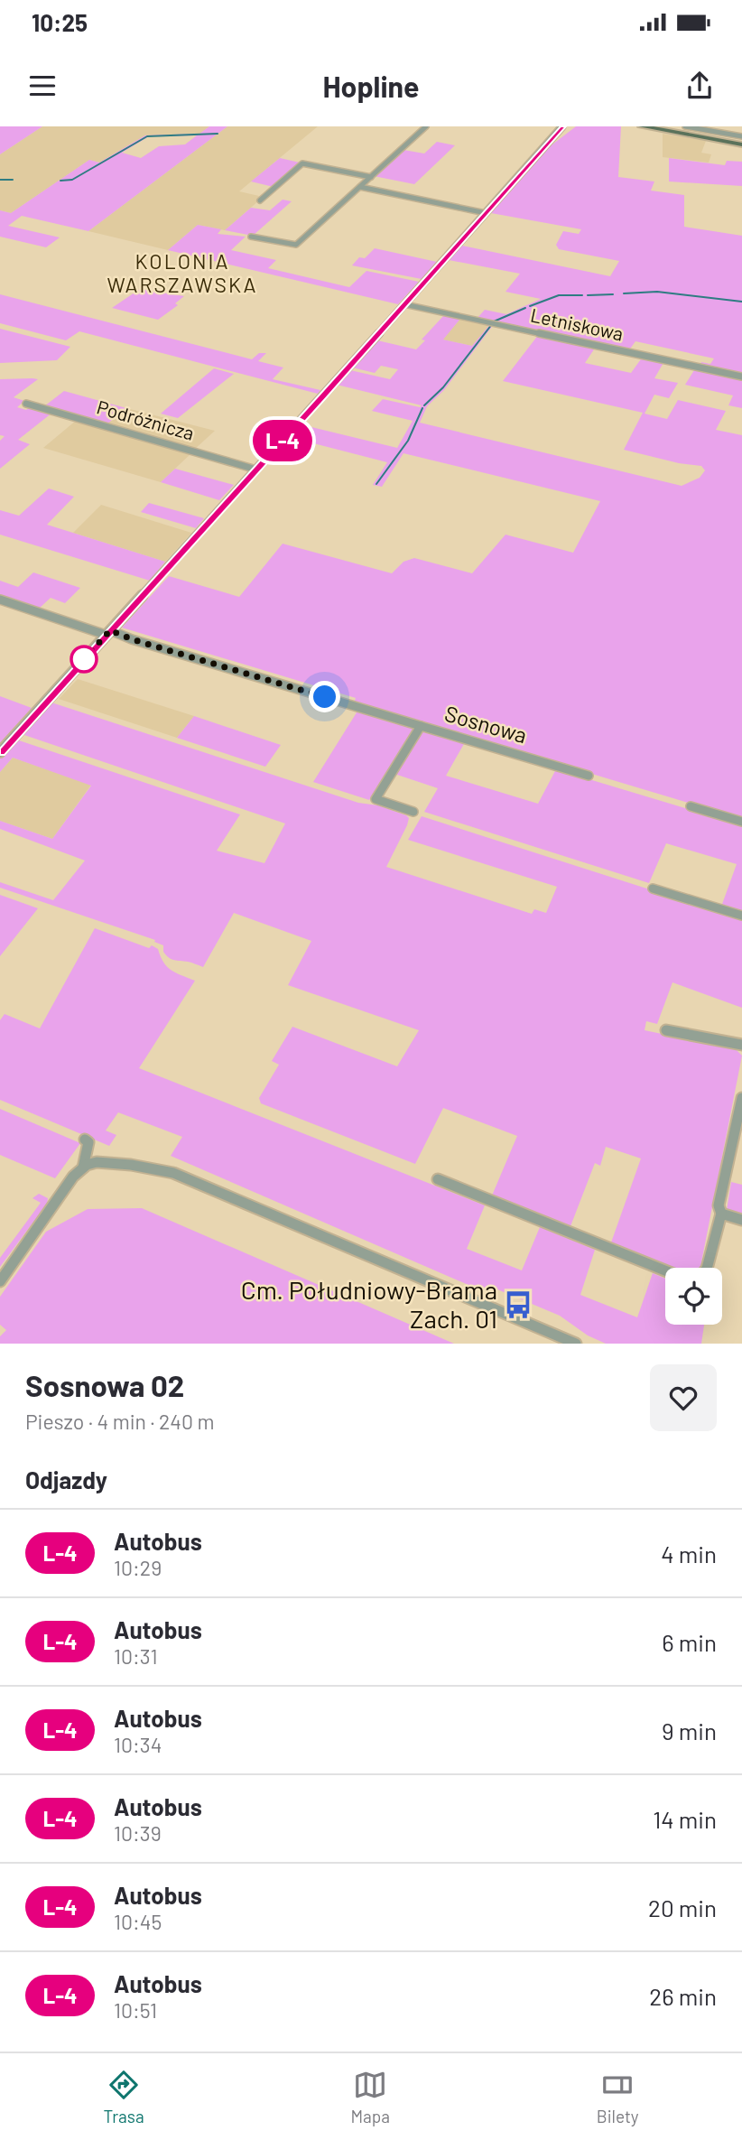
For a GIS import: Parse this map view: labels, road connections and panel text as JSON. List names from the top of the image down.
{
  "streets": {
    "street": ["Letniskowa", "Podróżnicza", "Sosnowa"]
  },
  "districts": ["KOLONIA WARSZAWSKA"],
  "places": {
    "bus stop": ["Cm. Południowy-Brama Zach. 01"]
  },
  "lines": ["bus line L-4"],
  "page": {
    "status": "10:25",
    "header": "Hopline",
    "on_map": "L-4",
    "heading": [
      ["Sosnowa 02", "Pieszo · 4 min · 240 m"],
      "Odjazdy"
    ],
    "list": [
      {
        "mark": "L-4",
        "name": "Autobus",
        "note": "10:29",
        "value": "4 min"
      },
      {
        "mark": "L-4",
        "name": "Autobus",
        "note": "10:31",
        "value": "6 min"
      },
      {
        "mark": "L-4",
        "name": "Autobus",
        "note": "10:34",
        "value": "9 min"
      },
      {
        "mark": "L-4",
        "name": "Autobus",
        "note": "10:39",
        "value": "14 min"
      },
      {
        "mark": "L-4",
        "name": "Autobus",
        "note": "10:45",
        "value": "20 min"
      },
      {
        "mark": "L-4",
        "name": "Autobus",
        "note": "10:51",
        "value": "26 min"
      }
    ],
    "tabs": ["Trasa", "Mapa", "Bilety"]
  }
}
